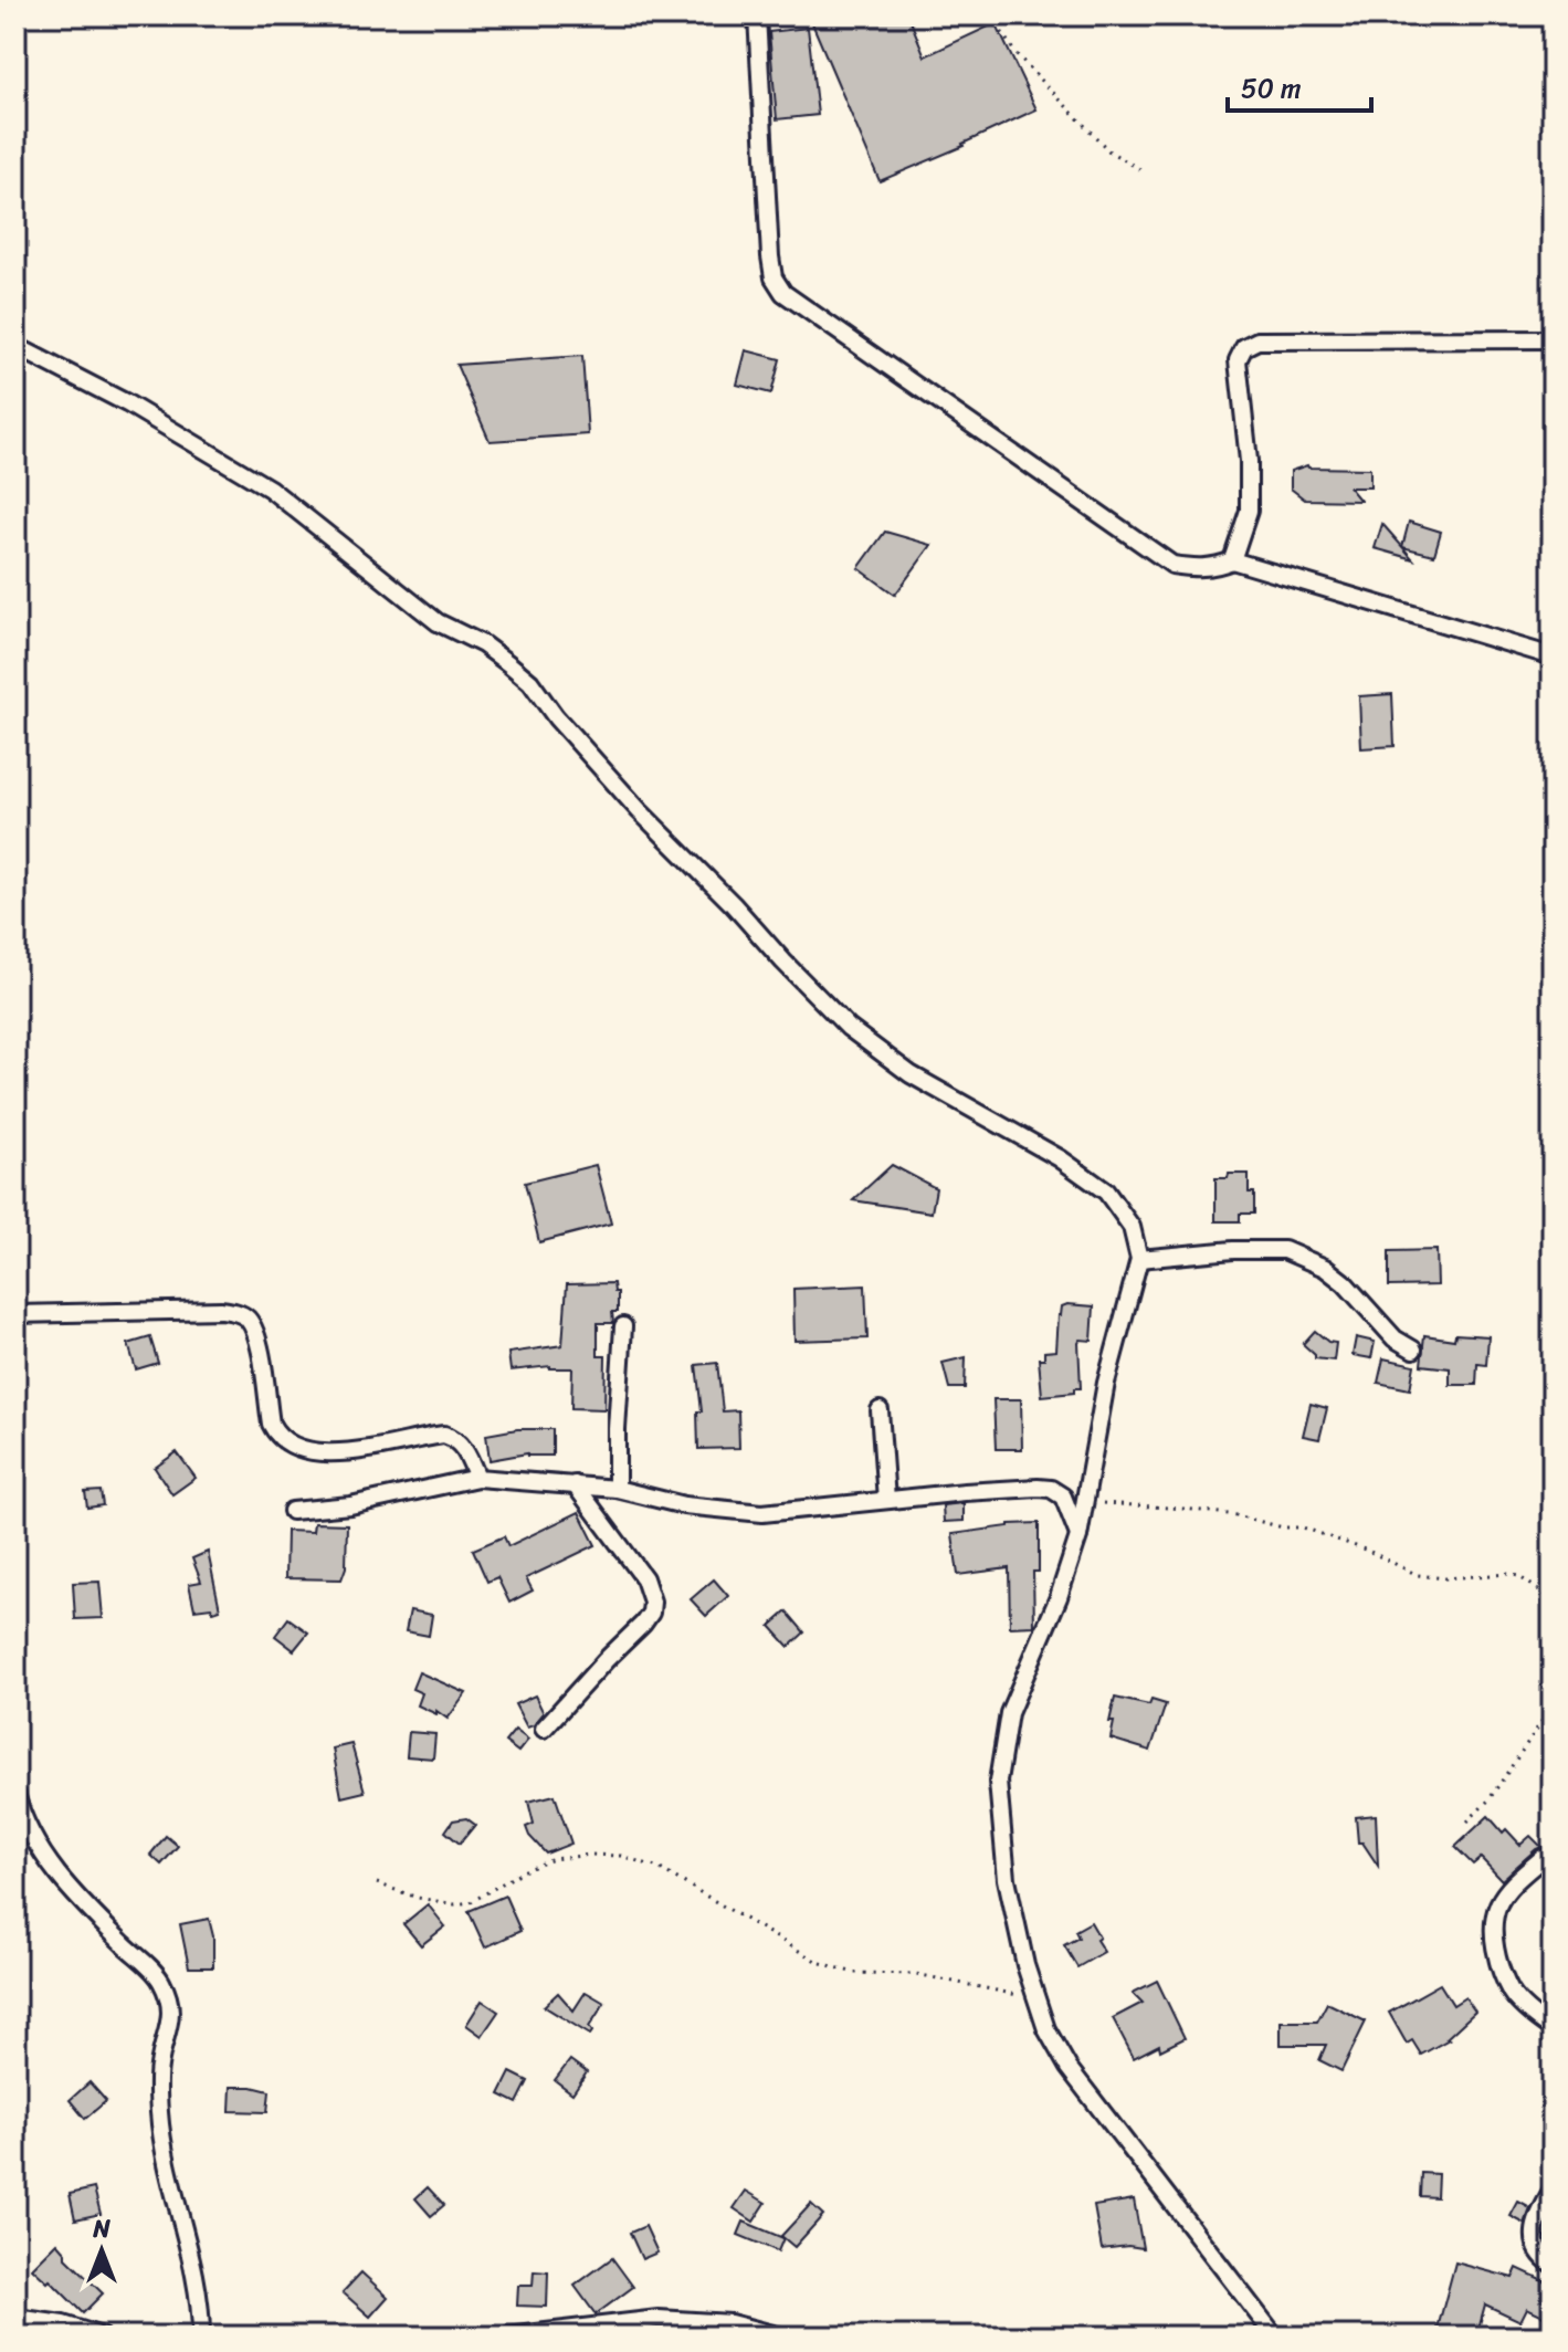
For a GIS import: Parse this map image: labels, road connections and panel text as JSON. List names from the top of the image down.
{
  "scale_bar": "50 m",
  "north": "top"
}
